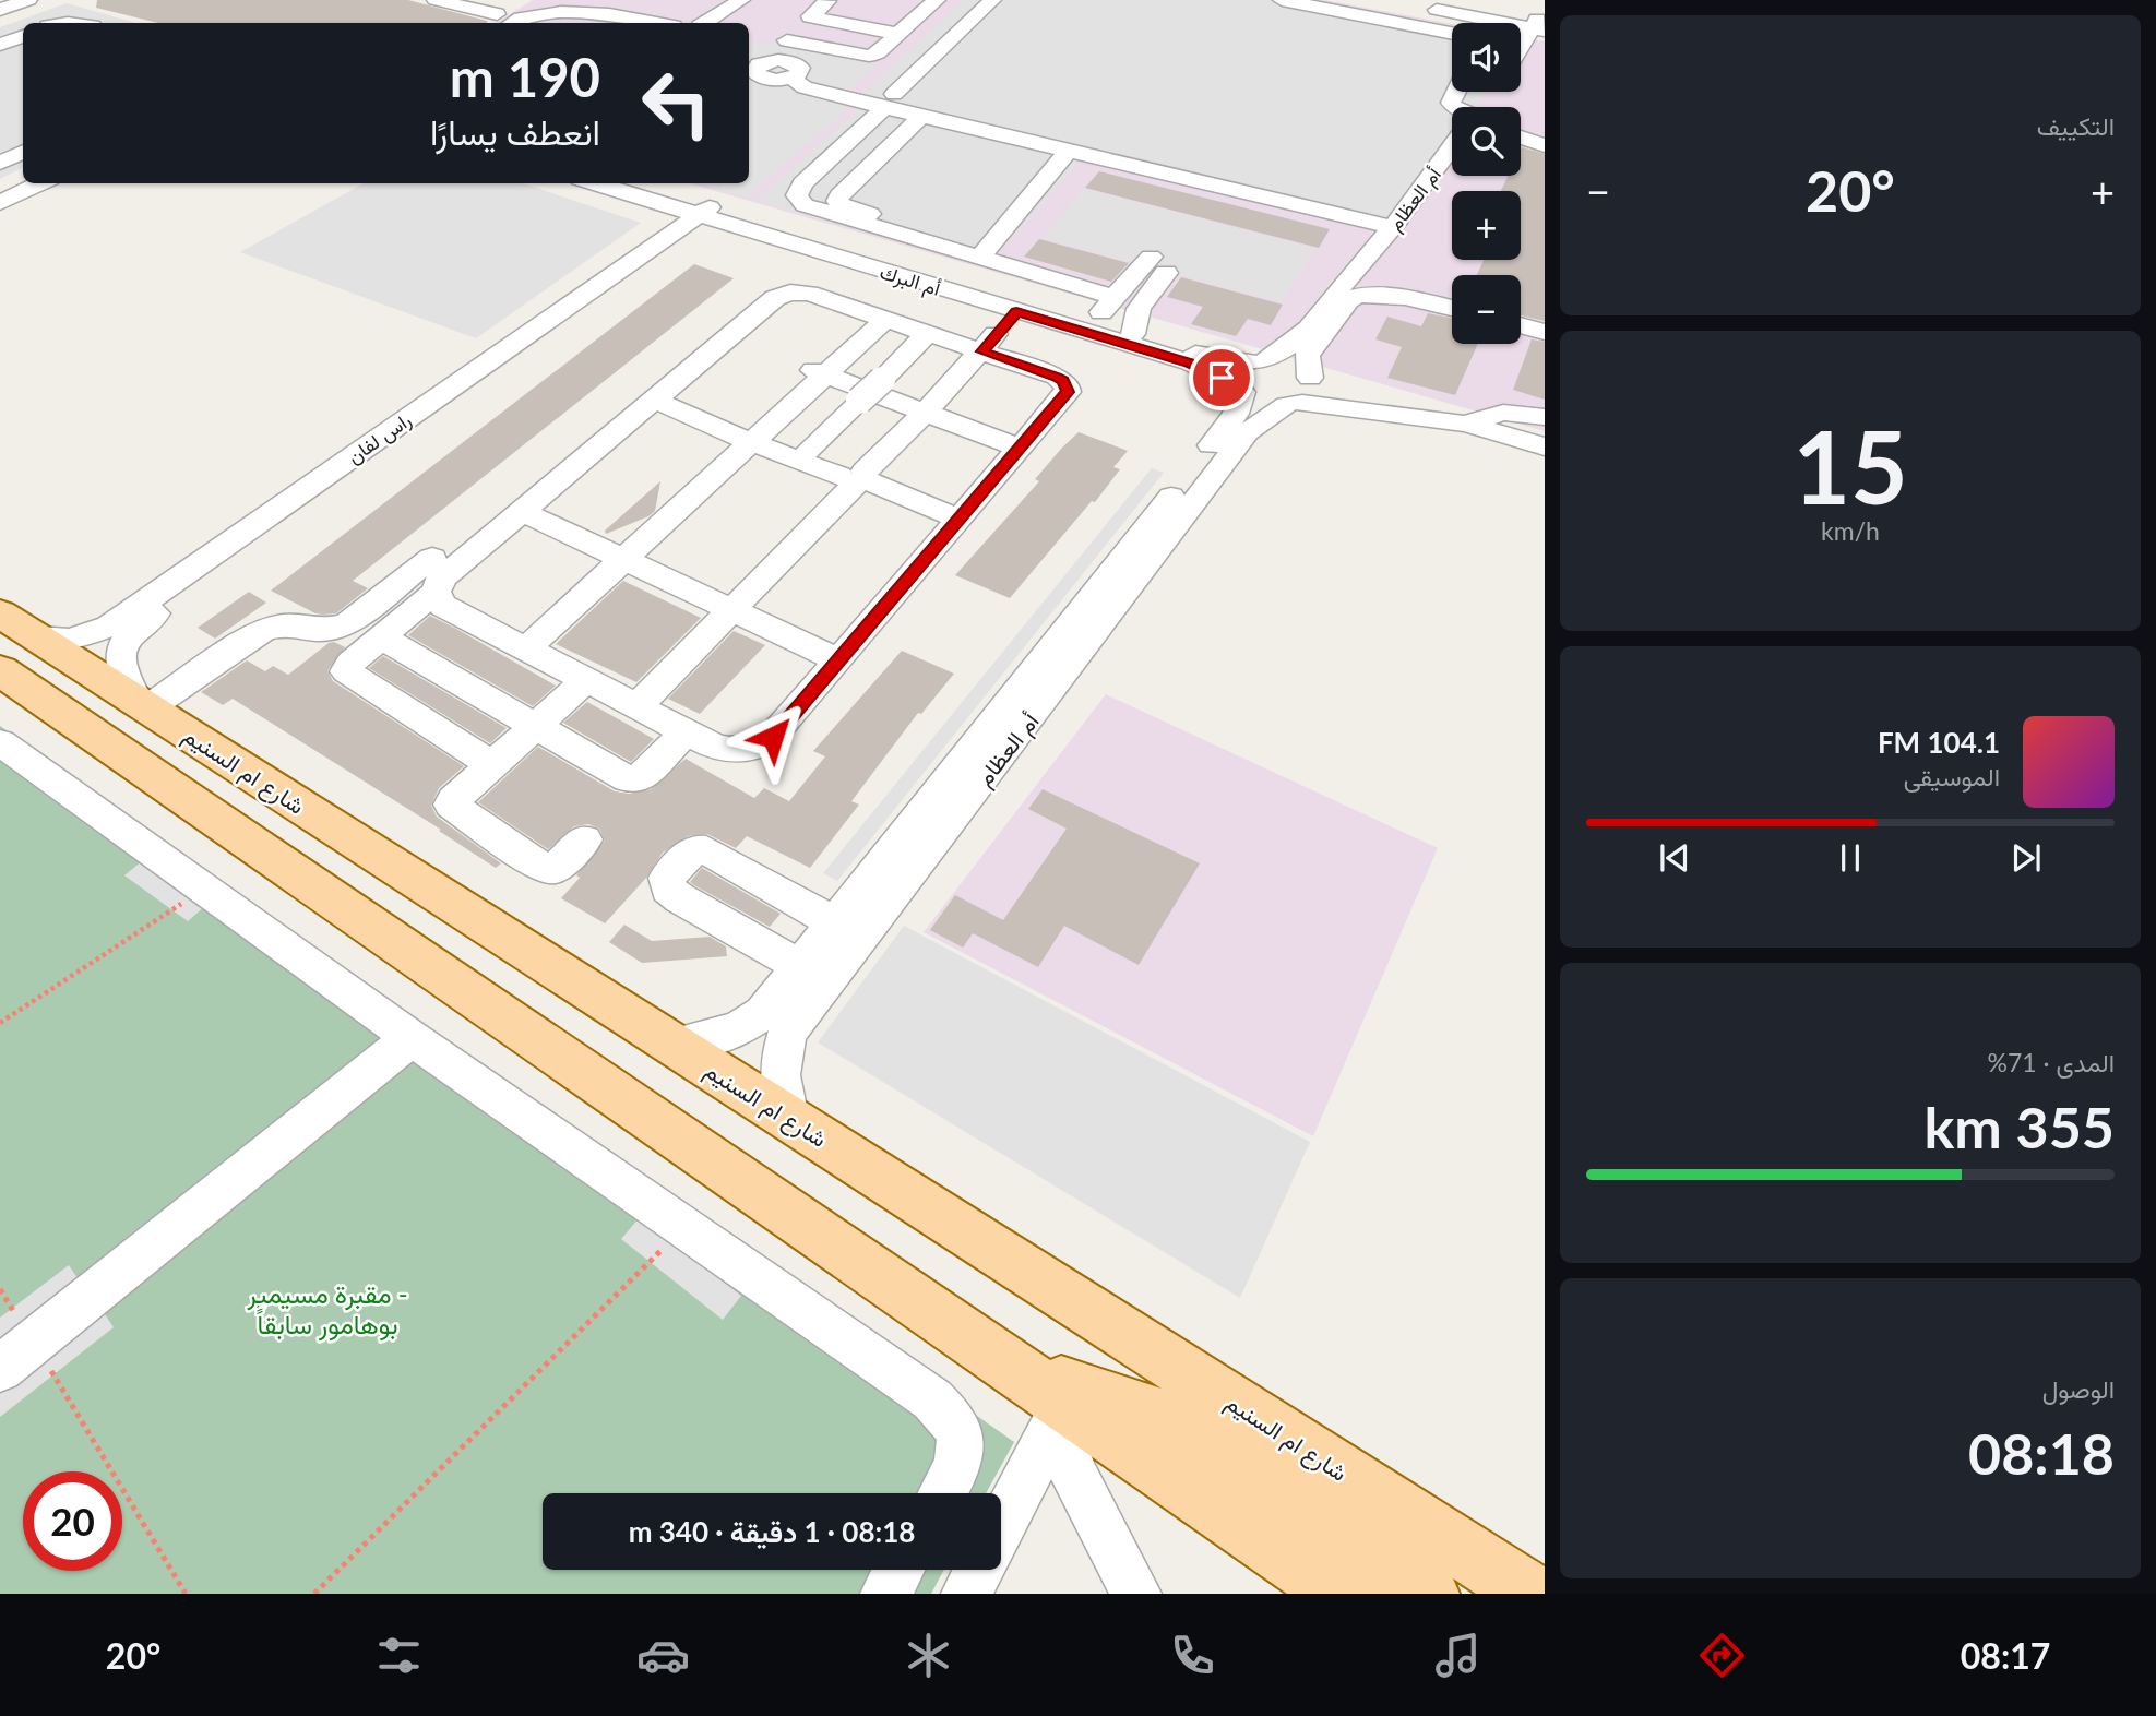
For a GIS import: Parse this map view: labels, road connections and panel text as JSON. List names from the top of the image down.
{
  "streets": {
    "main road": ["شارع ام السنيم"],
    "street": ["أم العظام", "أم البرك", "راس لفان"]
  },
  "crossings": [
    ["أم العظام", "أم البرك"],
    ["أم العظام", "شارع ام السنيم"],
    ["أم البرك", "راس لفان"],
    ["راس لفان", "شارع ام السنيم"]
  ],
  "parks": ["مقبرة مسيمير - بوهامور سابقاً"],
  "page": {
    "tile": [
      "التكييف",
      ["15", "km/h"],
      ["المدى · 71%", "355 km"],
      ["الوصول", "08:18"]
    ],
    "map_buttons": ["+", "−"],
    "turn": ["190 m", "انعطف يسارًا"],
    "heat": ["−", "20°", "+"],
    "song": ["104.1 FM", "الموسيقى"],
    "limit": "20",
    "trip": "08:18 · 1 دقيقة · 340 m",
    "tabs": ["08:17", "20°"]
  }
}
